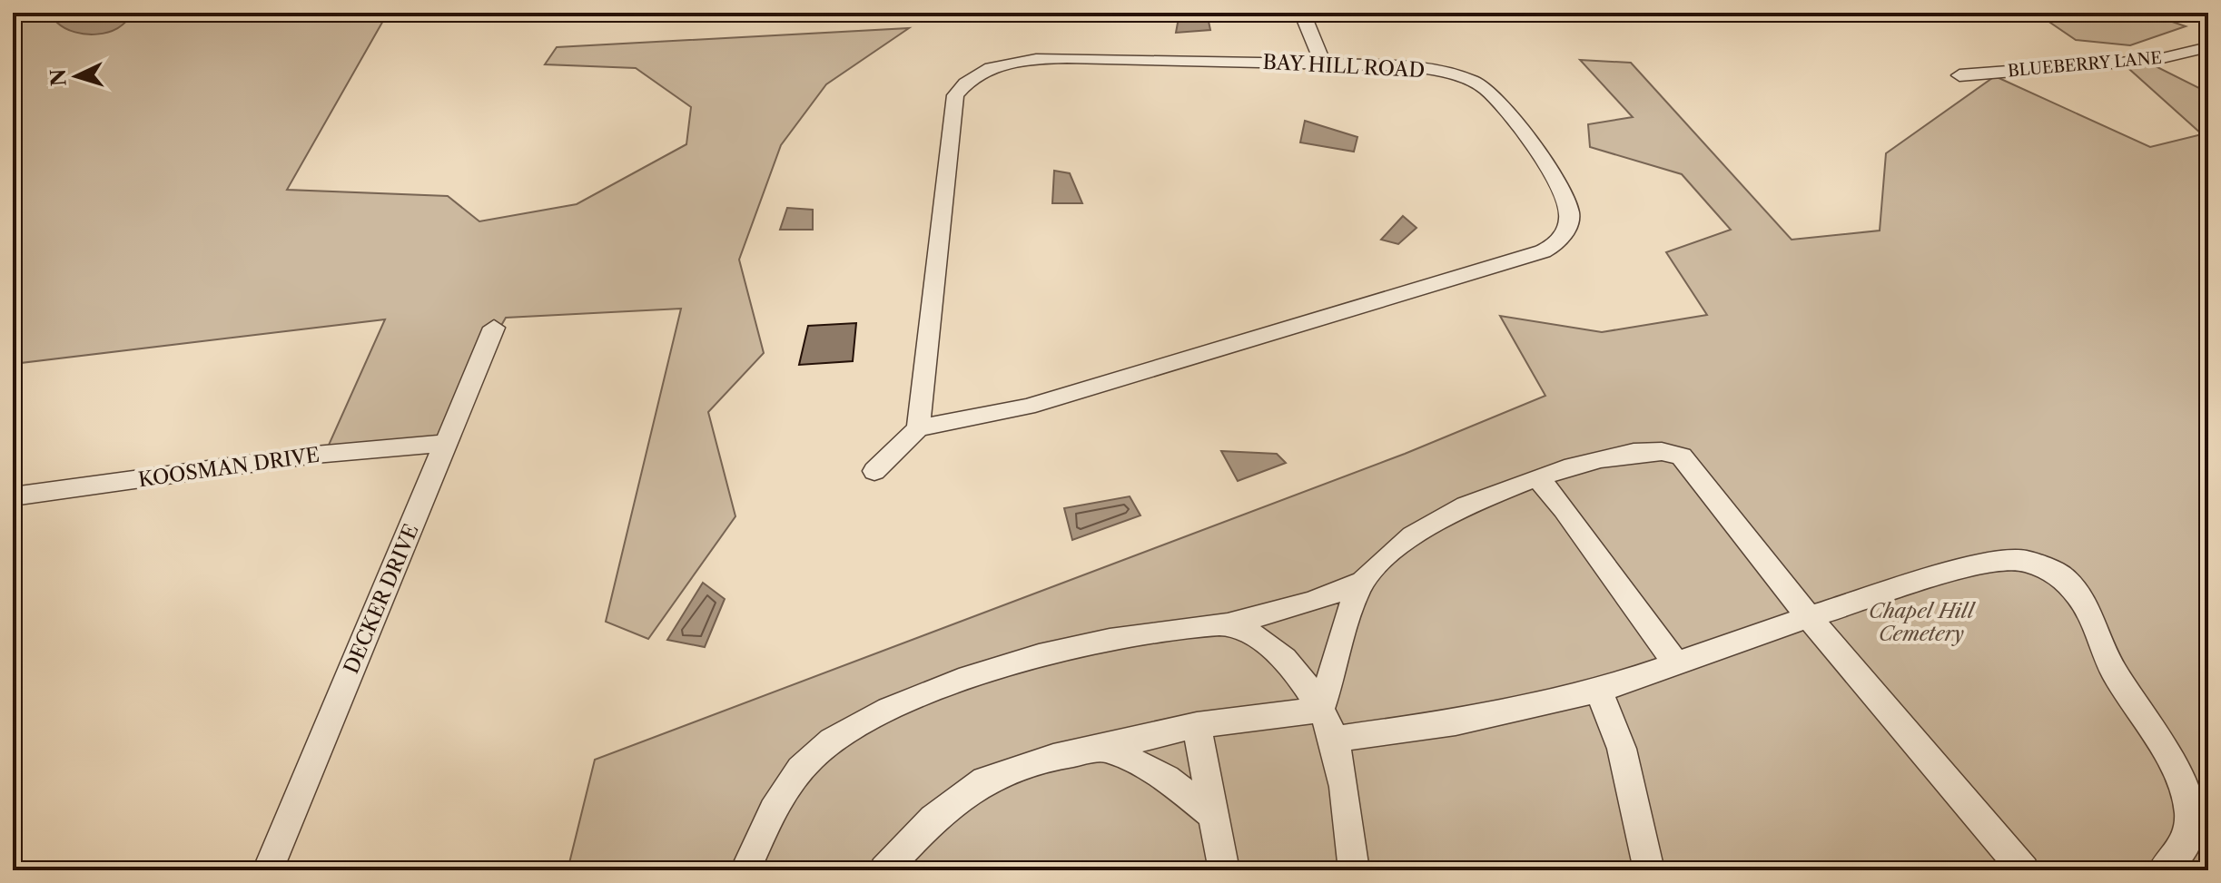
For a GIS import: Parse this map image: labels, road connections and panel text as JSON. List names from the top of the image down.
{
  "streets": {
    "street": [
      "BLUEBERRY LANE",
      "BAY HILL ROAD",
      "KOOSMAN DRIVE",
      "DECKER DRIVE"
    ]
  },
  "crossings": [
    ["KOOSMAN DRIVE", "DECKER DRIVE"]
  ],
  "parks": ["Chapel Hill Cemetery"],
  "north": "left"
}
